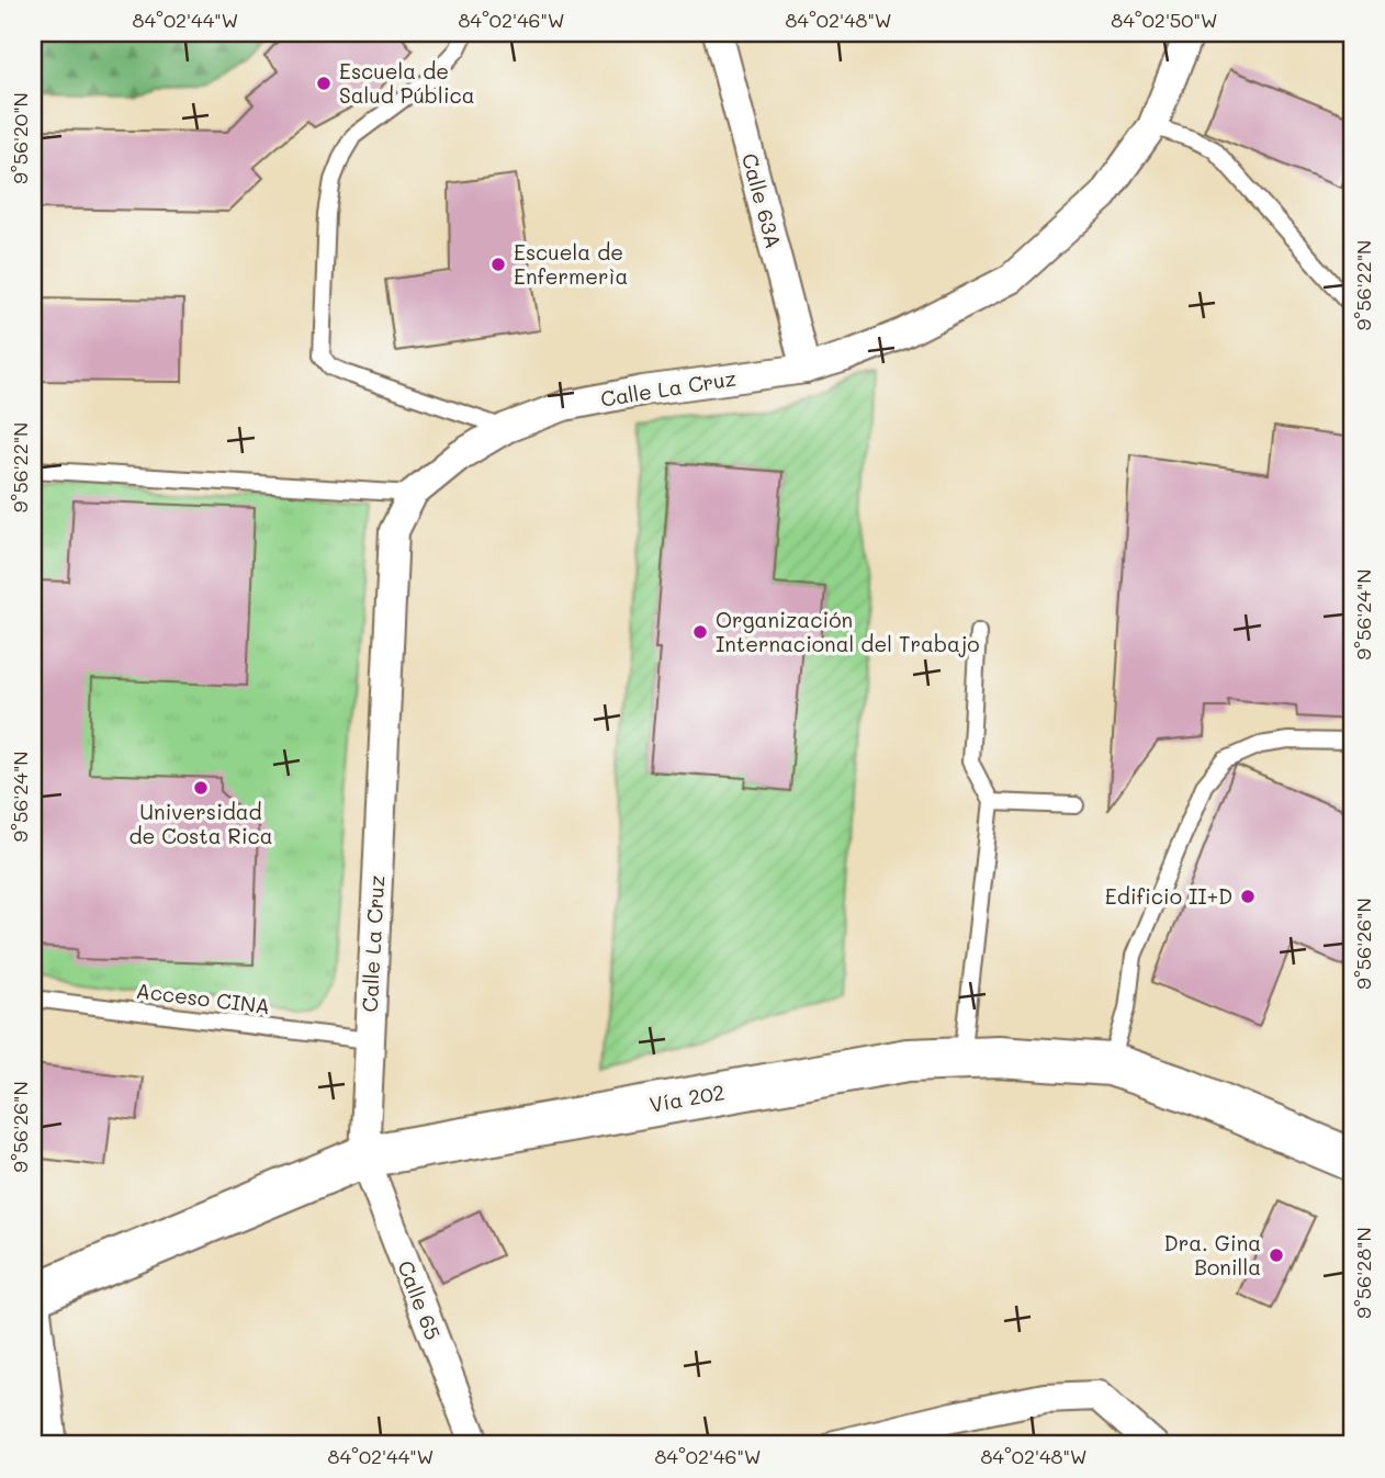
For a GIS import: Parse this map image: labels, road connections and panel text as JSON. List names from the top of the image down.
{
  "streets": {
    "main road": ["Vía 202"],
    "street": ["Calle 63A", "Calle La Cruz", "Calle 65"],
    "lane": ["Acceso CINA"]
  },
  "crossings": [
    ["Calle 63A", "Calle La Cruz"],
    ["Calle La Cruz", "Acceso CINA"],
    ["Calle La Cruz", "Vía 202"],
    ["Calle La Cruz", "Calle 65"],
    ["Vía 202", "Calle 65"]
  ],
  "places": [
    "Escuela de Salud Pública",
    "Escuela de Enfermerìa",
    "Organización Internacional del Trabajo",
    "Universidad de Costa Rica",
    "Edificio II+D",
    "Dra. Gina Bonilla"
  ],
  "coordinates": [
    "84°02'44\"W",
    "84°02'46\"W",
    "84°02'48\"W",
    "84°02'50\"W",
    "9°56'20\"N",
    "9°56'22\"N",
    "9°56'24\"N",
    "9°56'26\"N",
    "9°56'28\"N"
  ]
}
